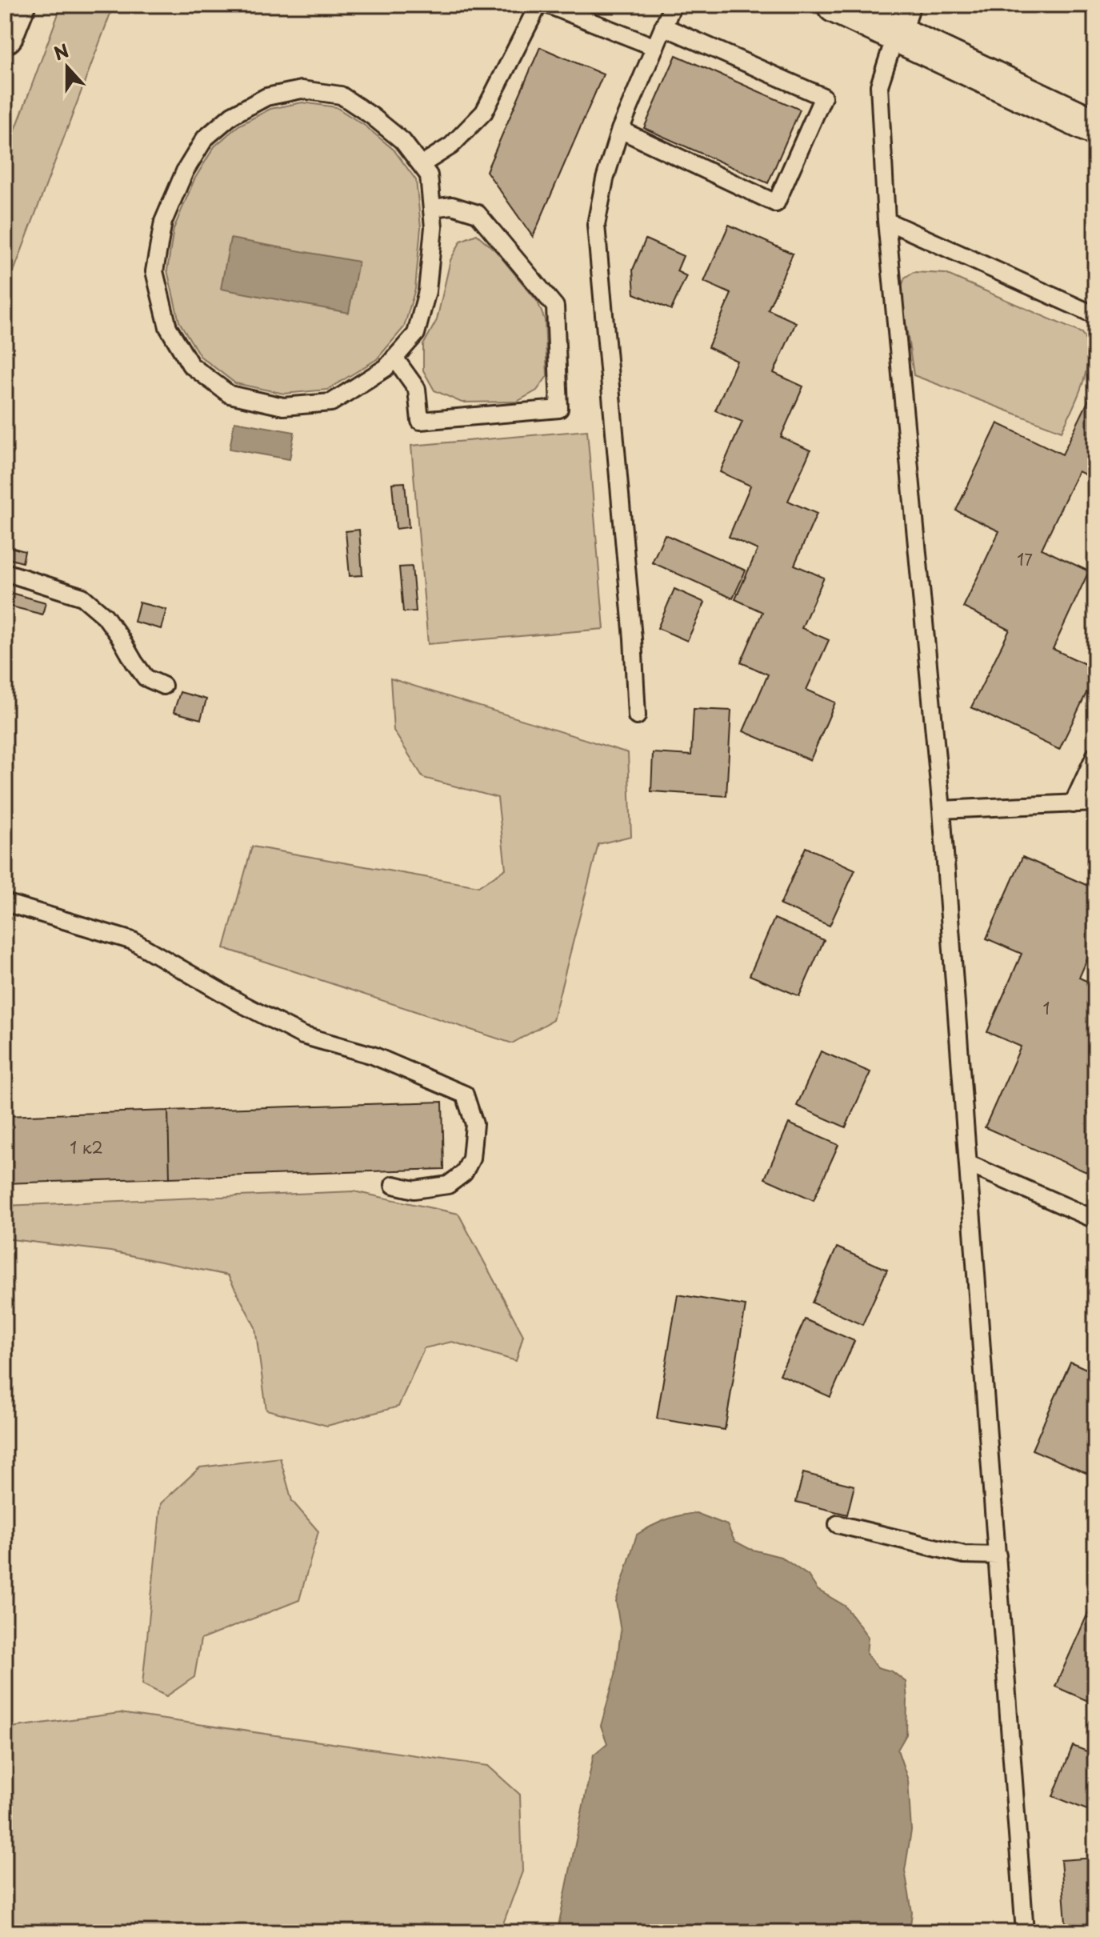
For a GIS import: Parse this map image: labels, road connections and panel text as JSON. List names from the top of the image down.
{
  "house_numbers": ["17", "1", "1 к2"],
  "north": "top"
}
